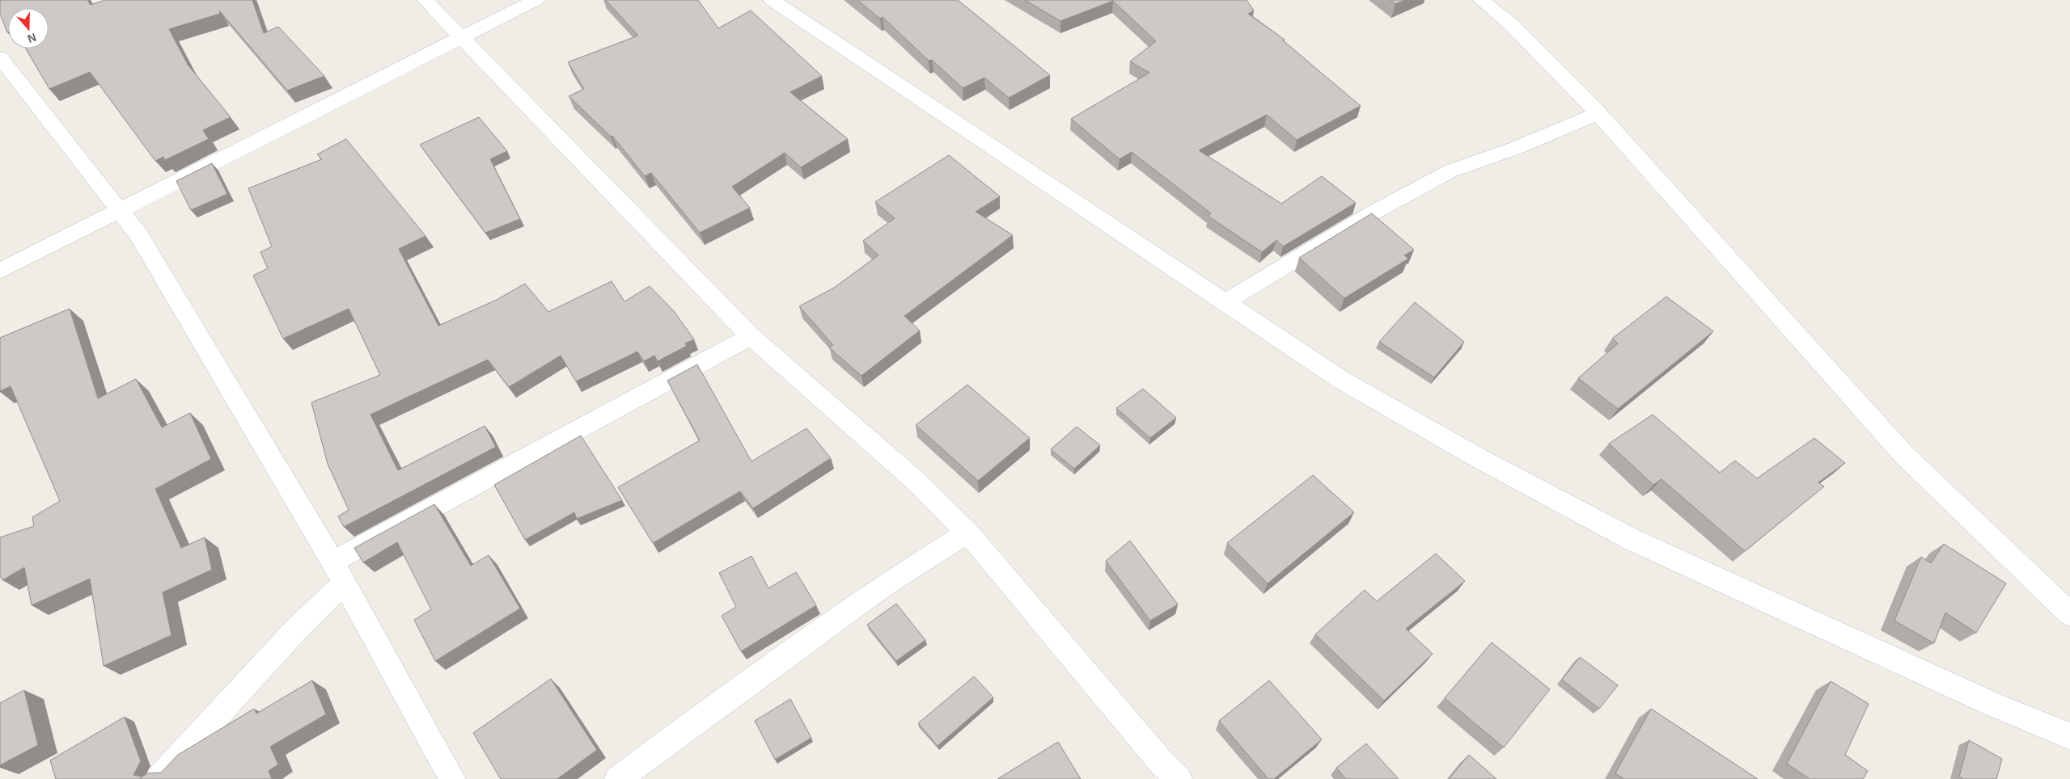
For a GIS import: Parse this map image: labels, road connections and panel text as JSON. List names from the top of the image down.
{
  "north": "bottom"
}
